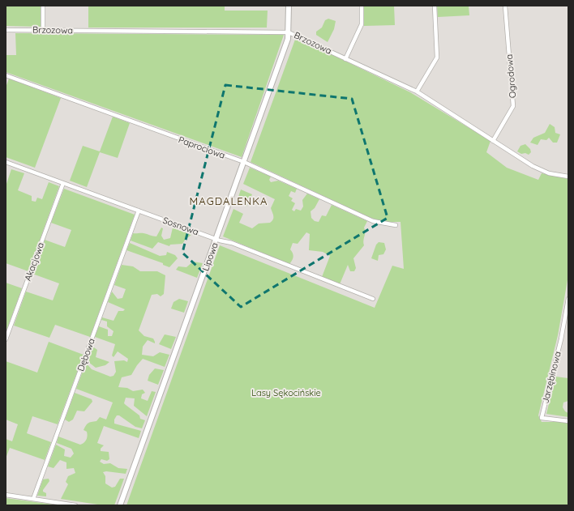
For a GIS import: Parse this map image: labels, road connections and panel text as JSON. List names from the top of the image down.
{
  "streets": {
    "street": [
      "Brzozowa",
      "Ogrodowa",
      "Paprociowa",
      "Sosnowa",
      "Lipowa",
      "Akacjowa",
      "Dębowa",
      "Jarzębinowa"
    ]
  },
  "crossings": [
    ["Brzozowa", "Ogrodowa"],
    ["Brzozowa", "Lipowa"],
    ["Paprociowa", "Lipowa"],
    ["Sosnowa", "Lipowa"],
    ["Sosnowa", "Akacjowa"],
    ["Sosnowa", "Dębowa"]
  ],
  "districts": ["MAGDALENKA"],
  "parks": ["Lasy Sękocińskie"]
}
